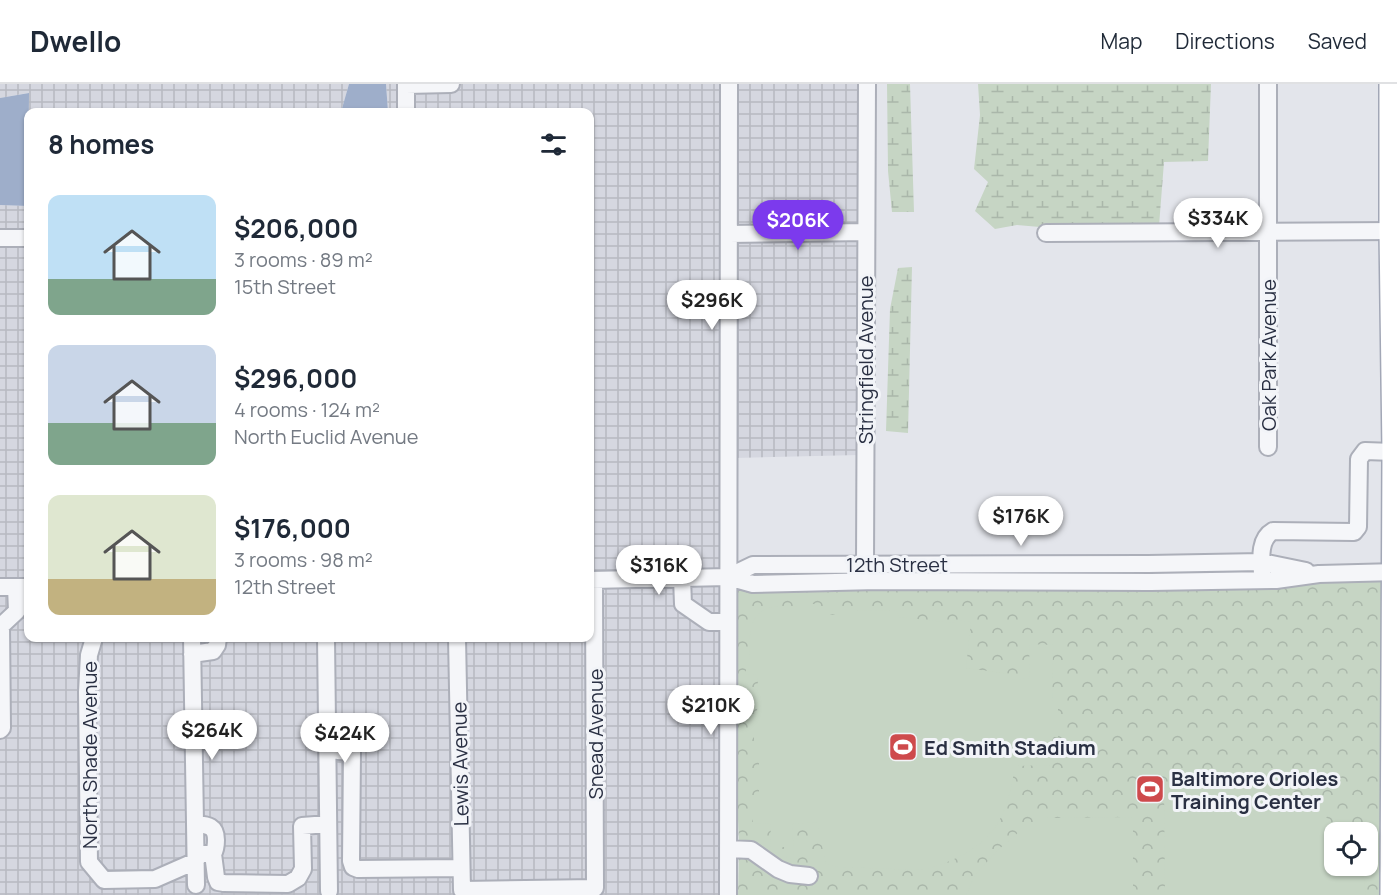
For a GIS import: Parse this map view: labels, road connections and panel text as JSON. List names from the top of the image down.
{
  "streets": {
    "street": [
      "Oak Park Avenue",
      "Stringfield Avenue",
      "12th Street",
      "Snead Avenue",
      "North Shade Avenue",
      "Lewis Avenue"
    ]
  },
  "crossings": [
    ["Stringfield Avenue", "12th Street"],
    ["Snead Avenue", "Lewis Avenue"]
  ],
  "places": {
    "sports": ["Ed Smith Stadium", "Baltimore Orioles Training Center"]
  },
  "page": {
    "header": "Dwello",
    "nav": ["Map", "Directions", "Saved"],
    "heading": "8 homes",
    "list": [
      {
        "name": "$206,000",
        "note": "3 rooms · 89 m² · 15th Street"
      },
      {
        "name": "$296,000",
        "note": "4 rooms · 124 m² · North Euclid Avenue"
      },
      {
        "name": "$176,000",
        "note": "3 rooms · 98 m² · 12th Street"
      }
    ],
    "price": [
      "$334K",
      "$206K",
      "$296K",
      "$176K",
      "$316K",
      "$210K",
      "$264K",
      "$424K"
    ]
  }
}
